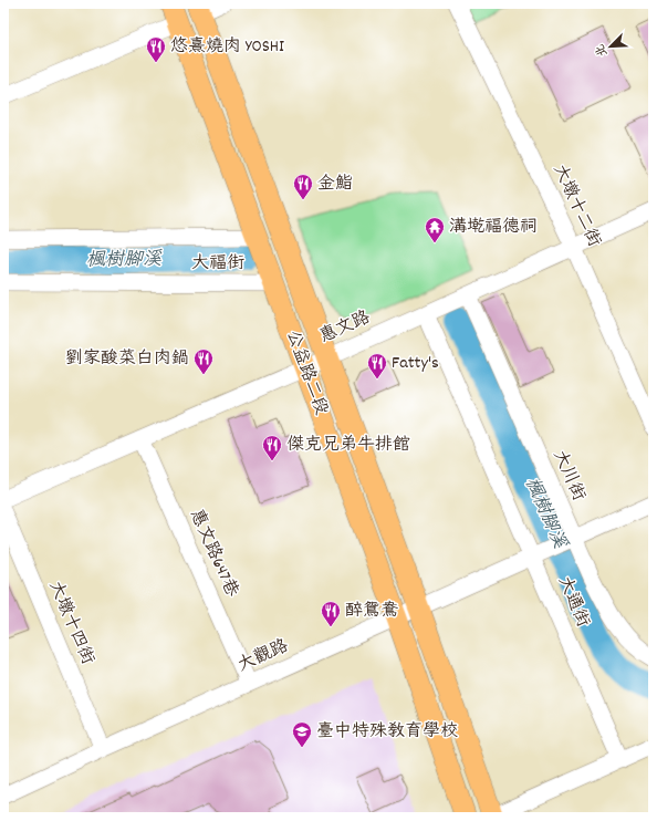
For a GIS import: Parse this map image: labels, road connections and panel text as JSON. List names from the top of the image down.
{
  "streets": {
    "main road": ["公益路二段"],
    "street": [
      "大墩十二街",
      "大福街",
      "惠文路",
      "大川街",
      "惠文路647巷",
      "大通街",
      "大墩十四街",
      "大觀路"
    ]
  },
  "crossings": [
    ["大墩十二街", "惠文路"],
    ["大福街", "公益路二段"],
    ["惠文路", "公益路二段"],
    ["惠文路", "大川街"],
    ["惠文路", "惠文路647巷"],
    ["惠文路", "大通街"],
    ["公益路二段", "大觀路"],
    ["大川街", "大觀路"],
    ["惠文路647巷", "大觀路"],
    ["大通街", "大觀路"],
    ["大墩十四街", "大觀路"]
  ],
  "water": ["楓樹腳溪"],
  "places": {
    "restaurant": [
      "悠熹燒肉 YOSHI",
      "金鮨",
      "劉家酸菜白肉鍋",
      "Fatty's",
      "傑克兄弟牛排館",
      "醉鴛鴦"
    ],
    "temple": ["溝墘福德祠"],
    "school or university": ["臺中特殊教育學校"]
  },
  "north": "bottom left"
}
